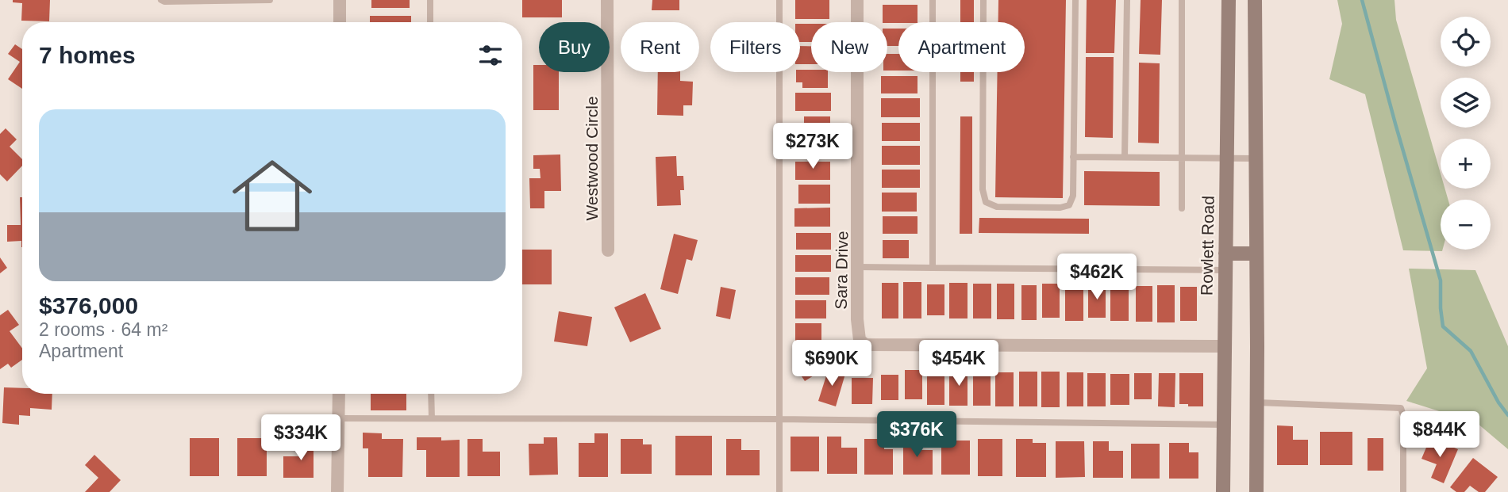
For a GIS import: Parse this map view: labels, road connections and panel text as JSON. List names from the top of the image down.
{
  "streets": {
    "main road": ["Rowlett Road"],
    "street": ["Westwood Circle", "Sara Drive"]
  },
  "crossings": [
    ["Rowlett Road", "Sara Drive"]
  ],
  "page": {
    "map_buttons": ["+", "−"],
    "chip": [
      "Buy",
      "Rent",
      "Filters",
      "New",
      "Apartment"
    ],
    "heading": "7 homes",
    "list": [
      {
        "name": "$376,000",
        "note": "2 rooms · 64 m² · Apartment"
      }
    ],
    "price": [
      "$273K",
      "$462K",
      "$690K",
      "$454K",
      "$376K",
      "$844K",
      "$334K"
    ]
  }
}
